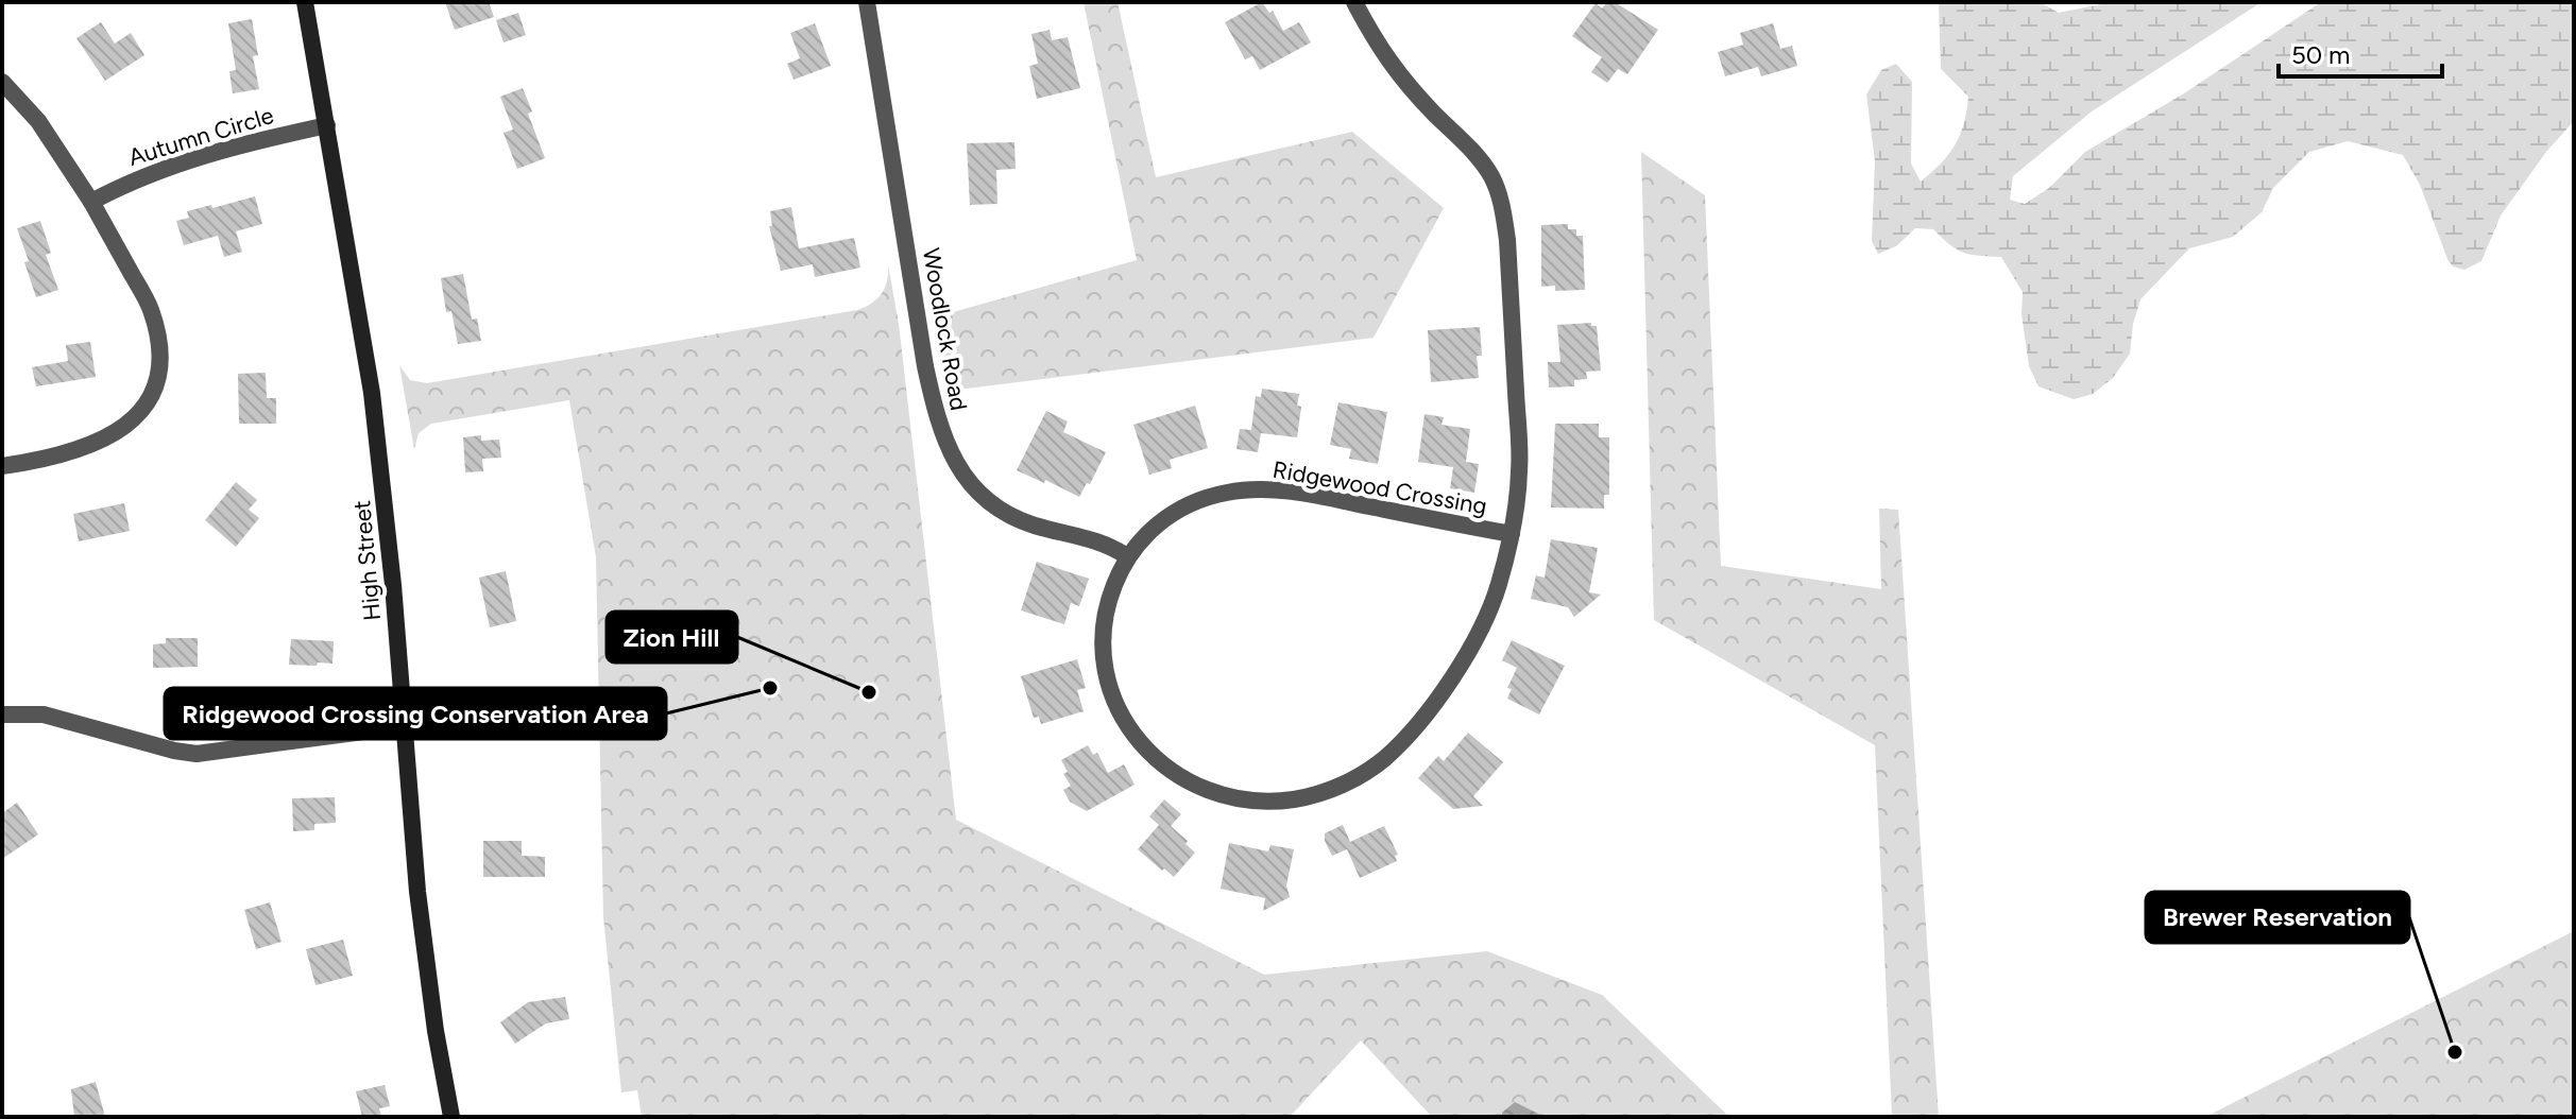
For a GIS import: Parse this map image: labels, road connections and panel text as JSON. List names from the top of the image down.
{
  "streets": {
    "main road": ["High Street"],
    "street": ["Autumn Circle", "Woodlock Road", "Ridgewood Crossing"]
  },
  "crossings": [
    ["Autumn Circle", "High Street"],
    ["Woodlock Road", "Ridgewood Crossing"]
  ],
  "places": ["Ridgewood Crossing Conservation Area", "Zion Hill", "Brewer Reservation"],
  "scale_bar": "50 m"
}
